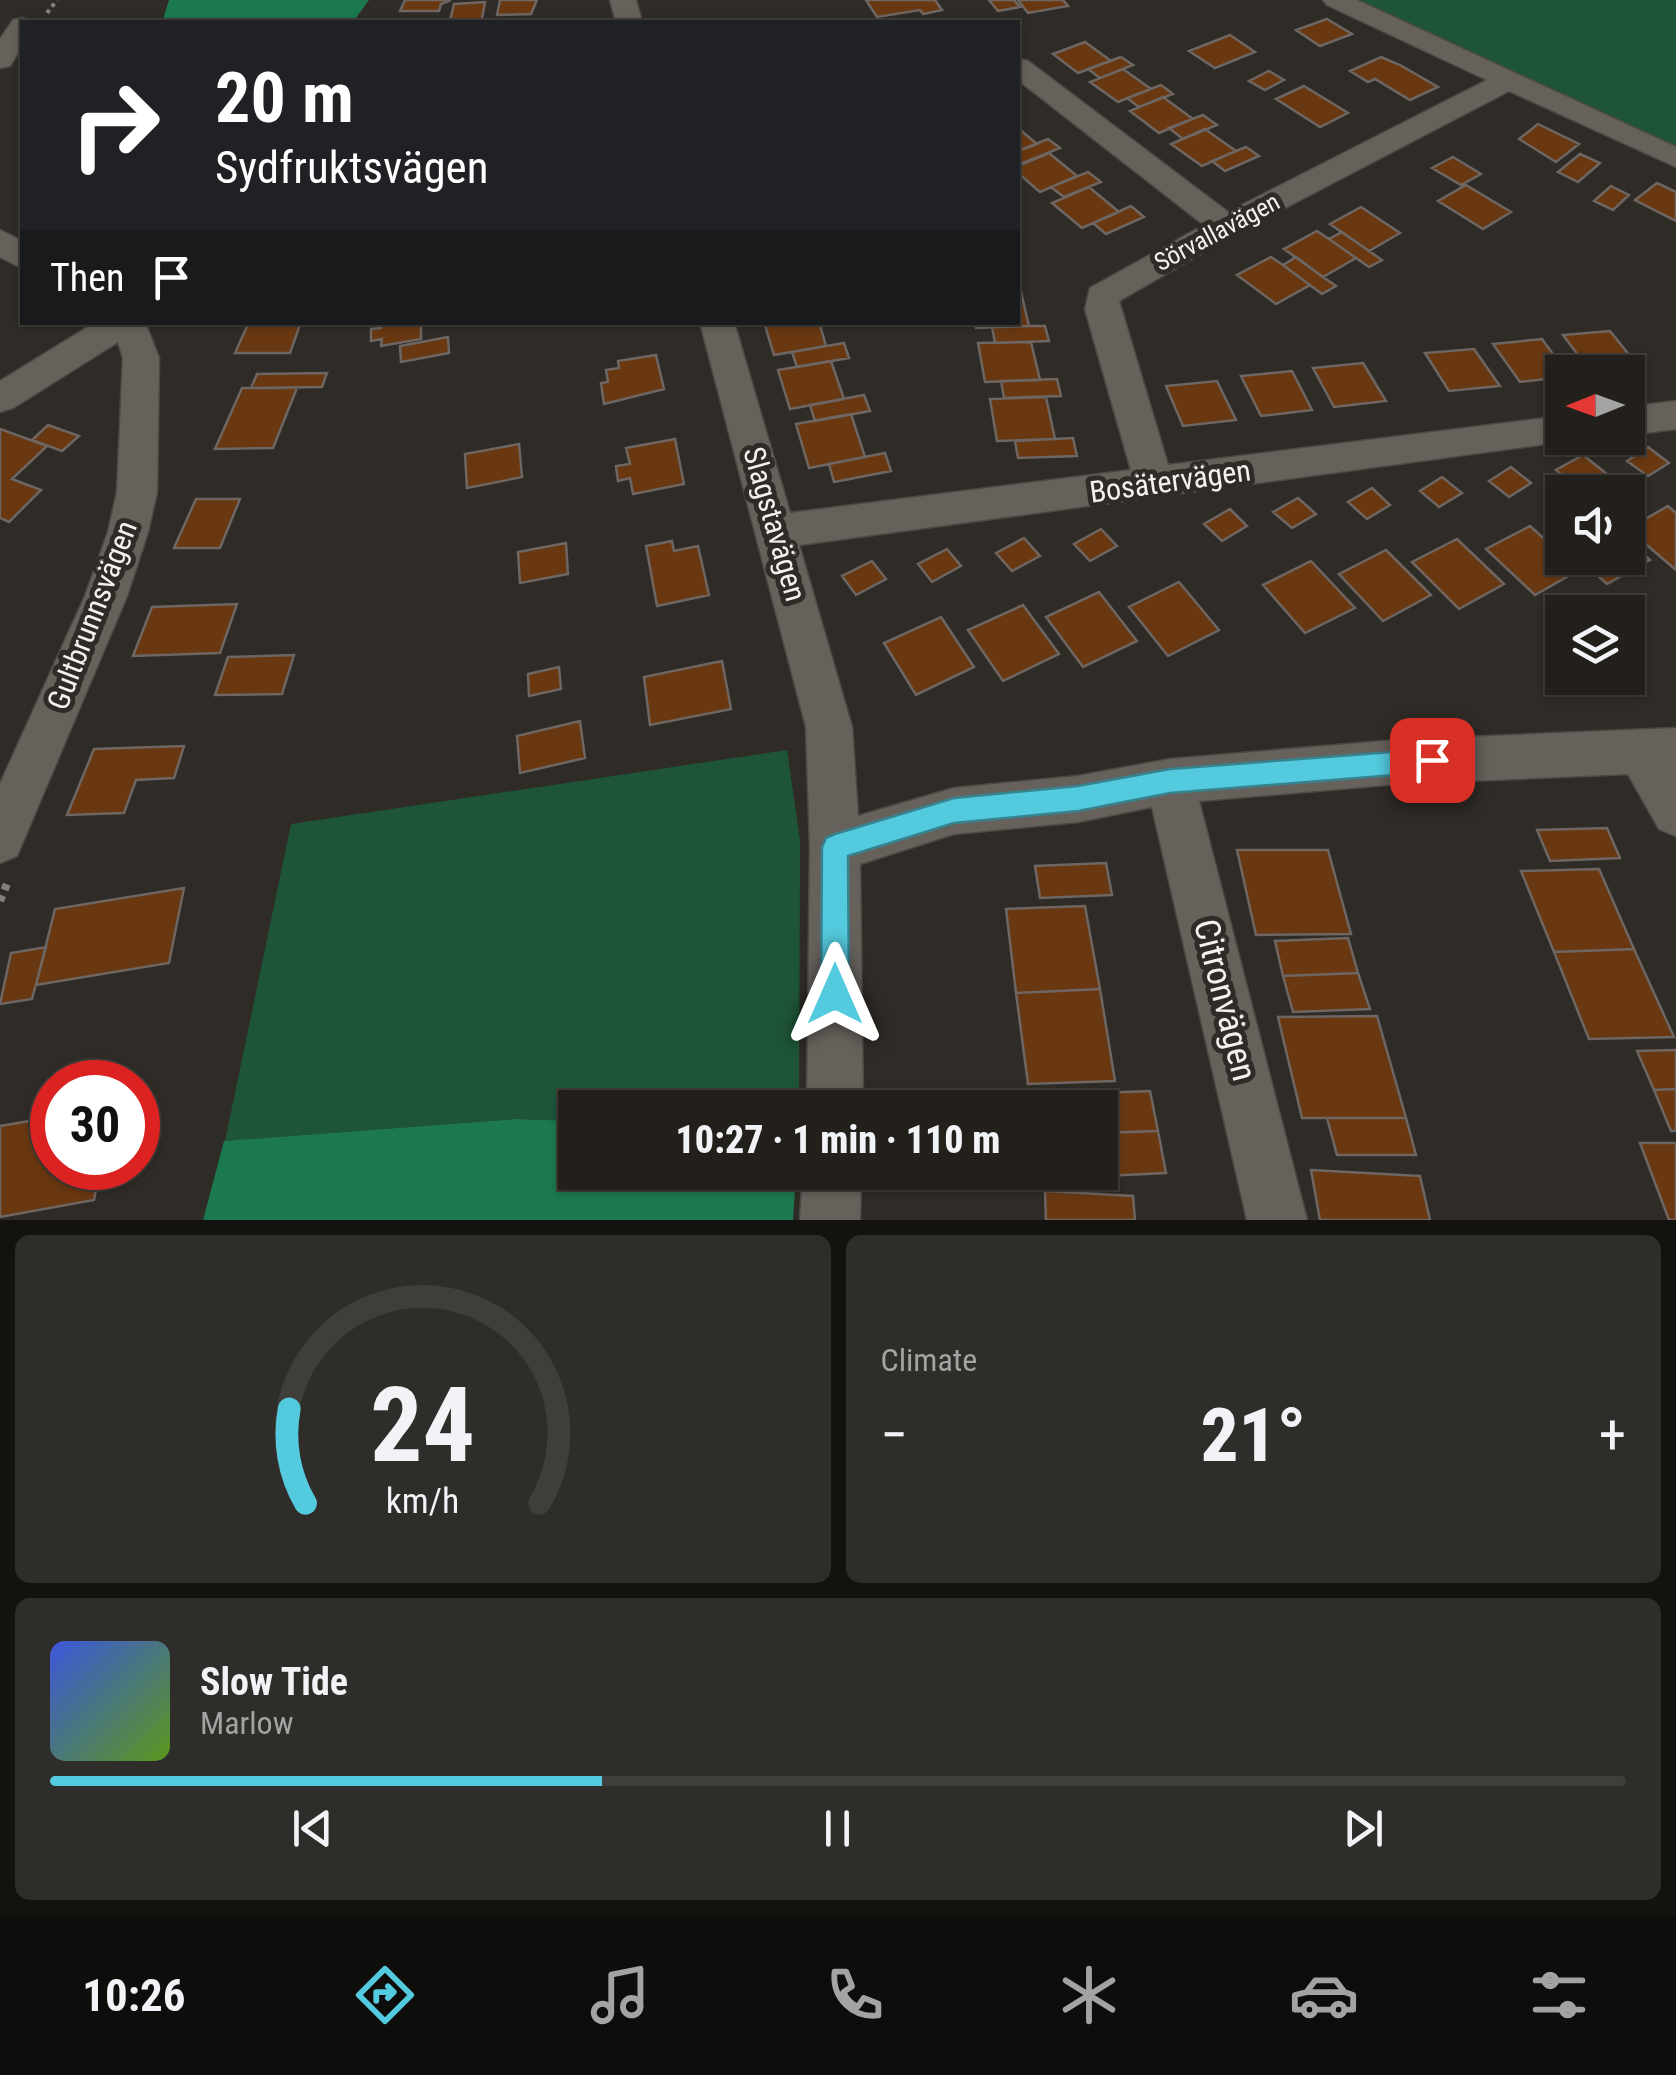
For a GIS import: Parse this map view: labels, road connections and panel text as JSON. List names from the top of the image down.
{
  "streets": {
    "street": [
      "Sörvallavägen",
      "Bosätervägen",
      "Slagstavägen",
      "Gultbrunnsvägen",
      "Citronvägen"
    ]
  },
  "crossings": [
    ["Sörvallavägen", "Bosätervägen"],
    ["Bosätervägen", "Slagstavägen"]
  ],
  "north": "left",
  "page": {
    "turn": ["20 m", "Sydfruktsvägen"],
    "then": "Then",
    "limit": "30",
    "trip": "10:27 · 1 min · 110 m",
    "tile": "Climate",
    "heat": ["−", "21°", "+"],
    "song": ["Slow Tide", "Marlow"],
    "tabs": "10:26",
    "gauge": ["24", "km/h"]
  }
}
